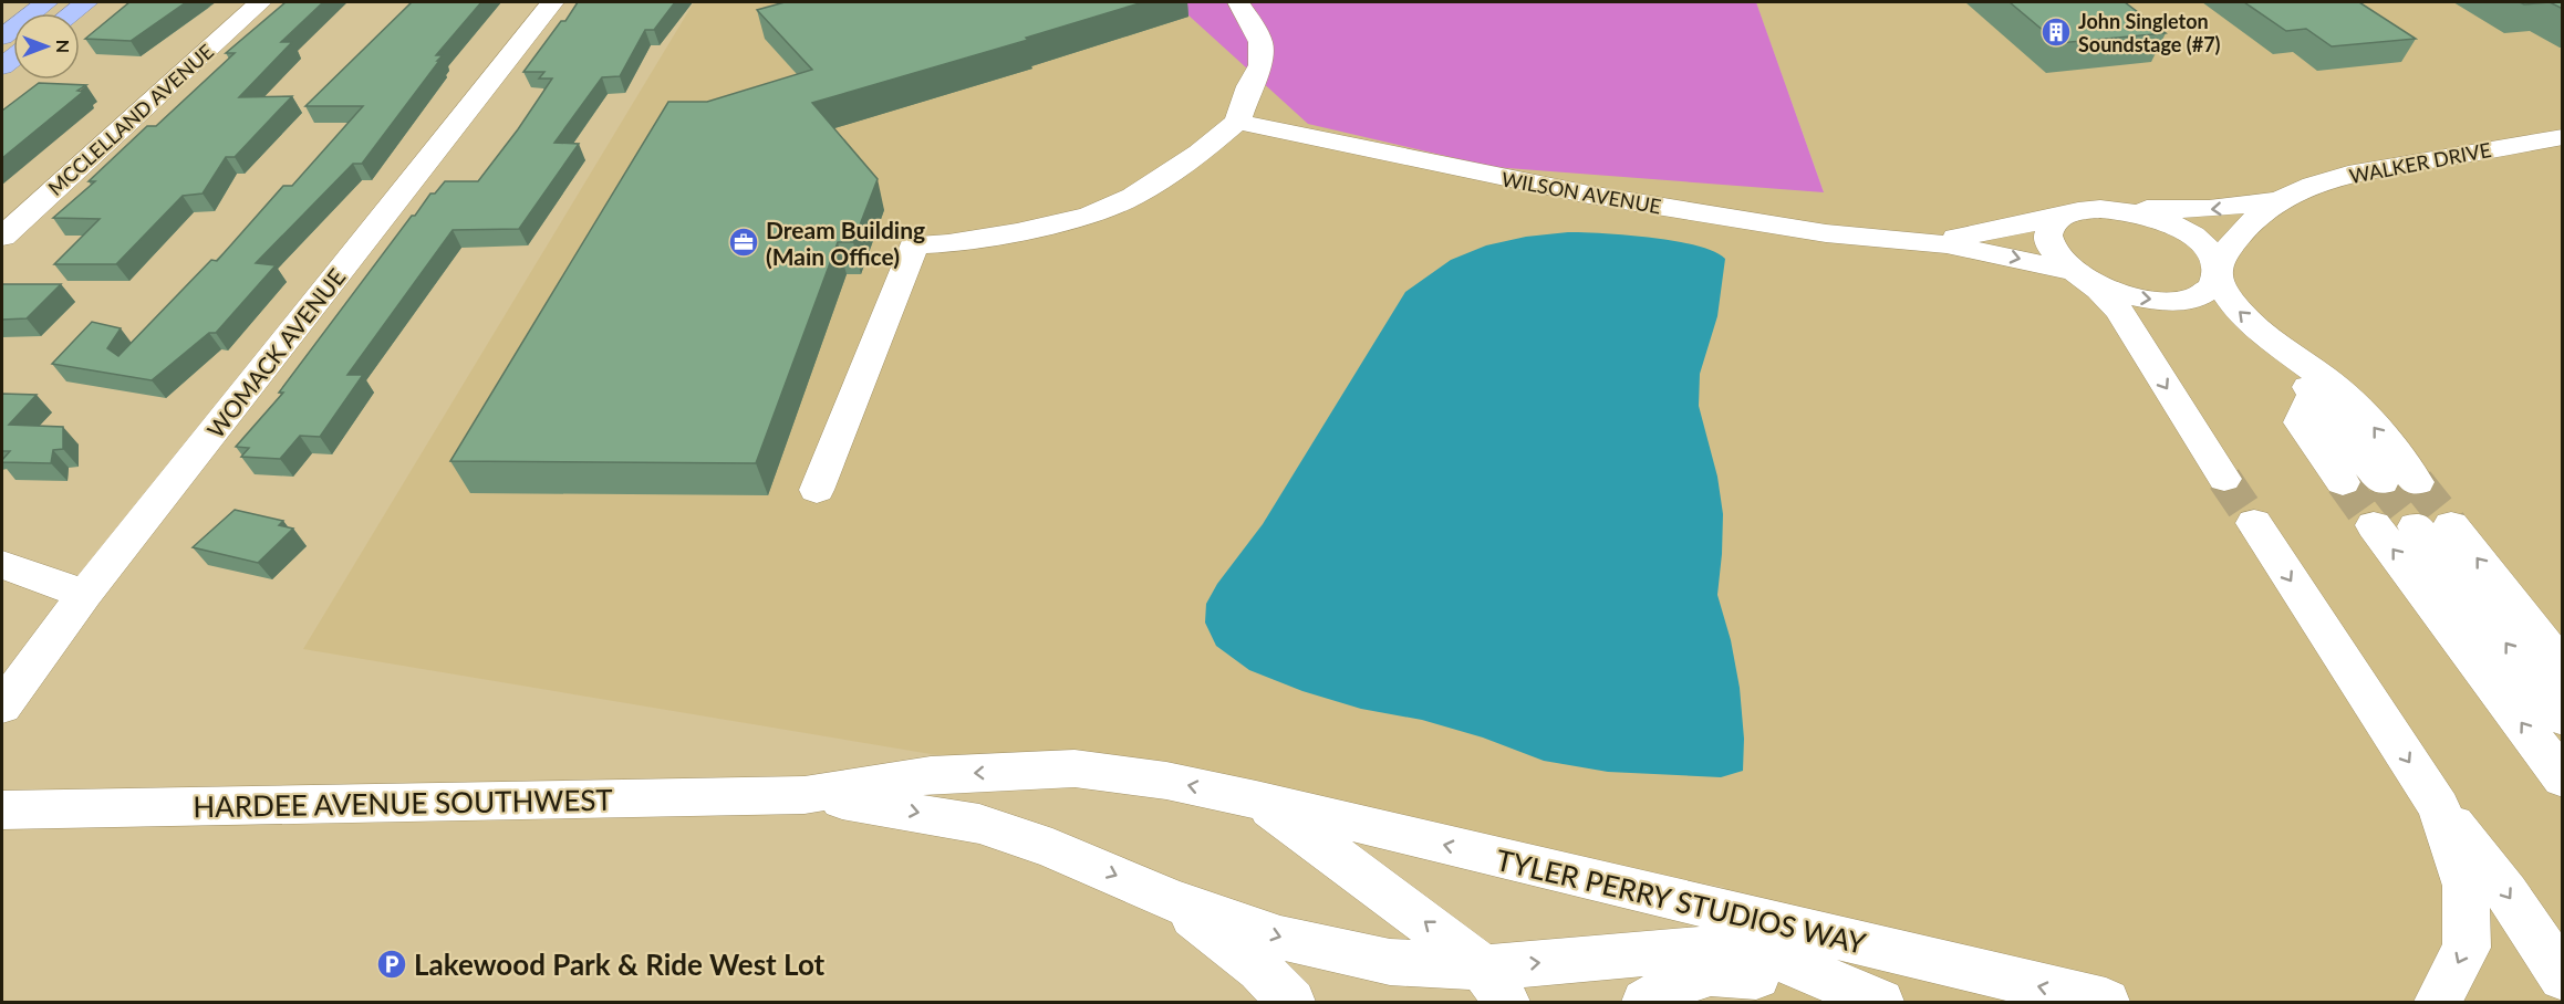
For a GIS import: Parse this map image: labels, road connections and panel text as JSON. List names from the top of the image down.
{
  "streets": {
    "street": [
      "MCCLELLAND AVENUE",
      "WALKER DRIVE",
      "WILSON AVENUE",
      "WOMACK AVENUE",
      "HARDEE AVENUE SOUTHWEST",
      "TYLER PERRY STUDIOS WAY"
    ]
  },
  "crossings": [
    ["WALKER DRIVE", "WILSON AVENUE"],
    ["HARDEE AVENUE SOUTHWEST", "TYLER PERRY STUDIOS WAY"]
  ],
  "places": {
    "building": ["John Singleton Soundstage (#7)"],
    "office": ["Dream Building (Main Office)"],
    "parking": ["Lakewood Park & Ride West Lot"]
  },
  "north": "right"
}
